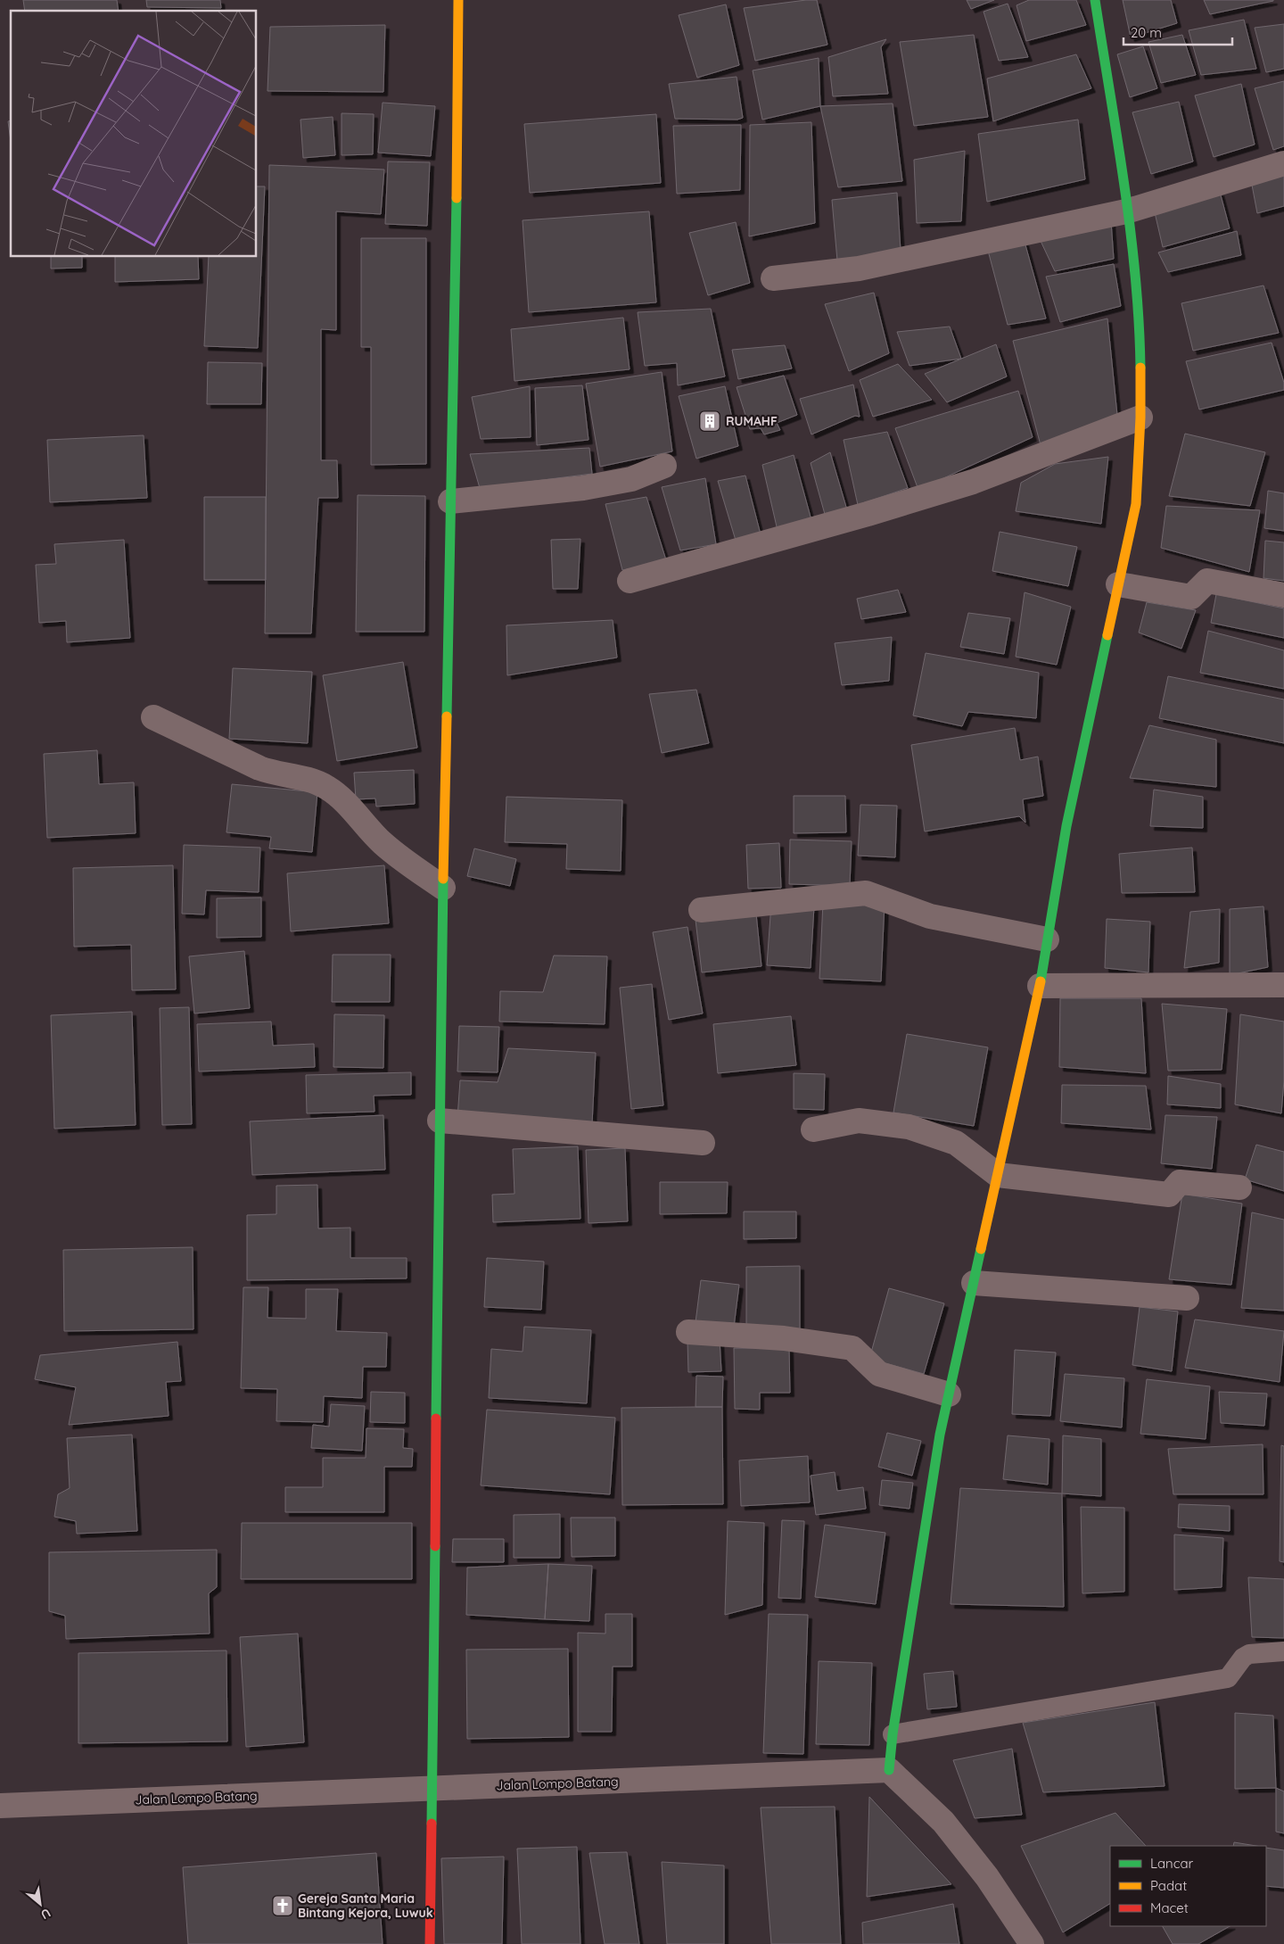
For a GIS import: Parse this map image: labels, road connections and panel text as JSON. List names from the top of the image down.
{
  "streets": {
    "street": ["Jalan Lompo Batang"]
  },
  "places": {
    "building": ["RUMAHF"],
    "church": ["Gereja Santa Maria Bintang Kejora, Luwuk"]
  },
  "legend": ["Lancar", "Padat", "Macet"],
  "scale_bar": "20 m",
  "north": "bottom right"
}
